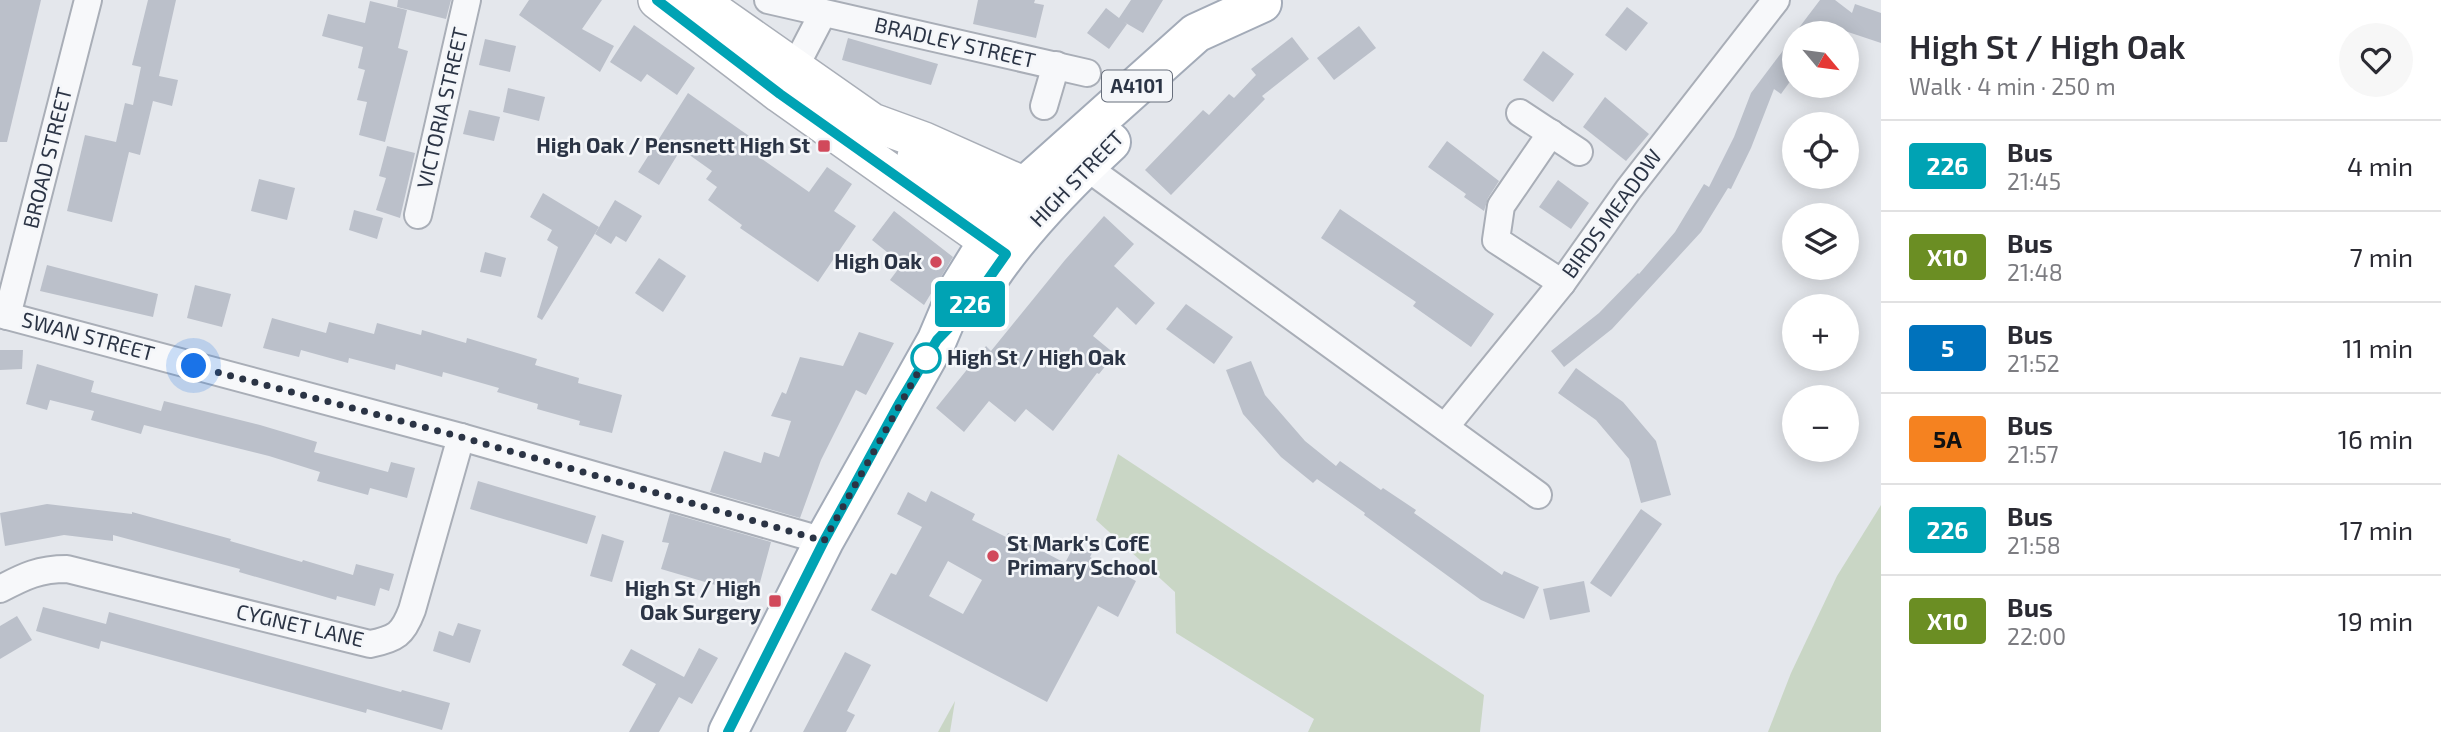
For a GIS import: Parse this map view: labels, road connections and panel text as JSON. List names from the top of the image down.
{
  "streets": {
    "main road": ["A4101", "HIGH STREET"],
    "street": [
      "BRADLEY STREET",
      "VICTORIA STREET",
      "BROAD STREET",
      "BIRDS MEADOW",
      "SWAN STREET",
      "CYGNET LANE"
    ]
  },
  "crossings": [
    ["BROAD STREET", "SWAN STREET"],
    ["HIGH STREET", "SWAN STREET"],
    ["SWAN STREET", "CYGNET LANE"]
  ],
  "places": {
    "transit": ["High Oak / Pensnett High St", "High St / High Oak Surgery"],
    "other": ["High Oak", "High St / High Oak", "St Mark's CofE Primary School"]
  },
  "lines": ["bus line 226"],
  "north": "bottom right",
  "page": {
    "on_map": "226",
    "heading": ["High St / High Oak", "Walk · 4 min · 250 m"],
    "map_buttons": ["+", "−"],
    "list": [
      {
        "mark": "226",
        "name": "Bus",
        "note": "21:45",
        "value": "4 min"
      },
      {
        "mark": "X10",
        "name": "Bus",
        "note": "21:48",
        "value": "7 min"
      },
      {
        "mark": "5",
        "name": "Bus",
        "note": "21:52",
        "value": "11 min"
      },
      {
        "mark": "5A",
        "name": "Bus",
        "note": "21:57",
        "value": "16 min"
      },
      {
        "mark": "226",
        "name": "Bus",
        "note": "21:58",
        "value": "17 min"
      },
      {
        "mark": "X10",
        "name": "Bus",
        "note": "22:00",
        "value": "19 min"
      }
    ]
  }
}
